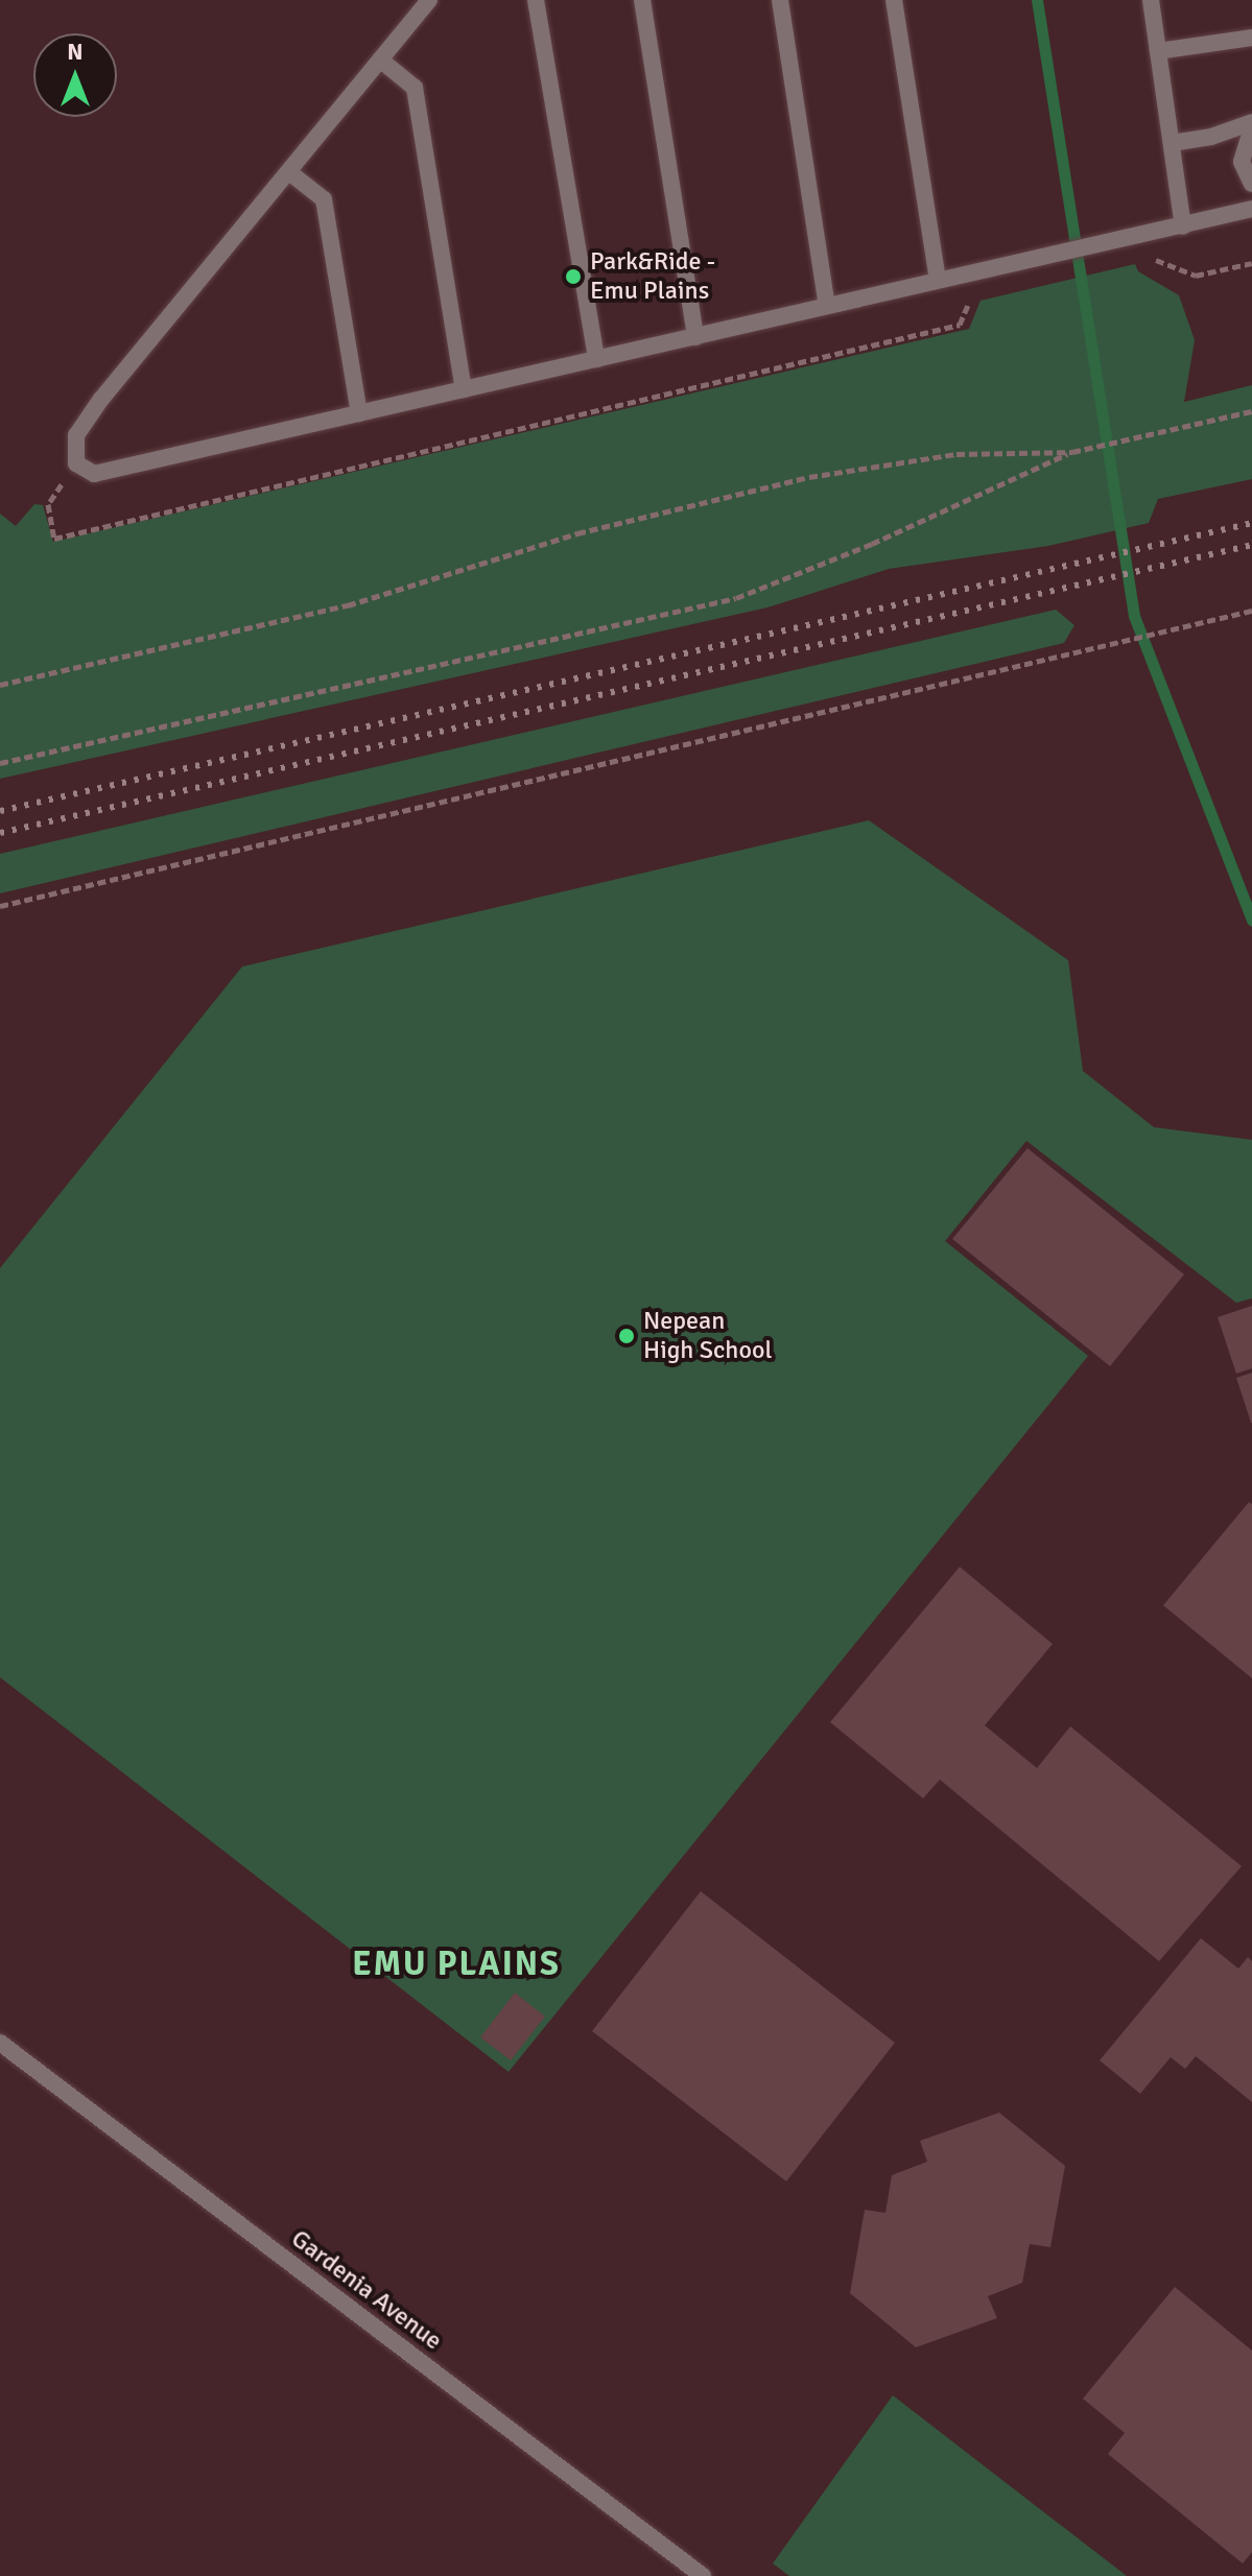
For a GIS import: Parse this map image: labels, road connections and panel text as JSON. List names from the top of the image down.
{
  "streets": {
    "street": ["Gardenia Avenue"]
  },
  "districts": ["EMU PLAINS"],
  "places": ["Park&Ride - Emu Plains", "Nepean High School"],
  "north": "top"
}
